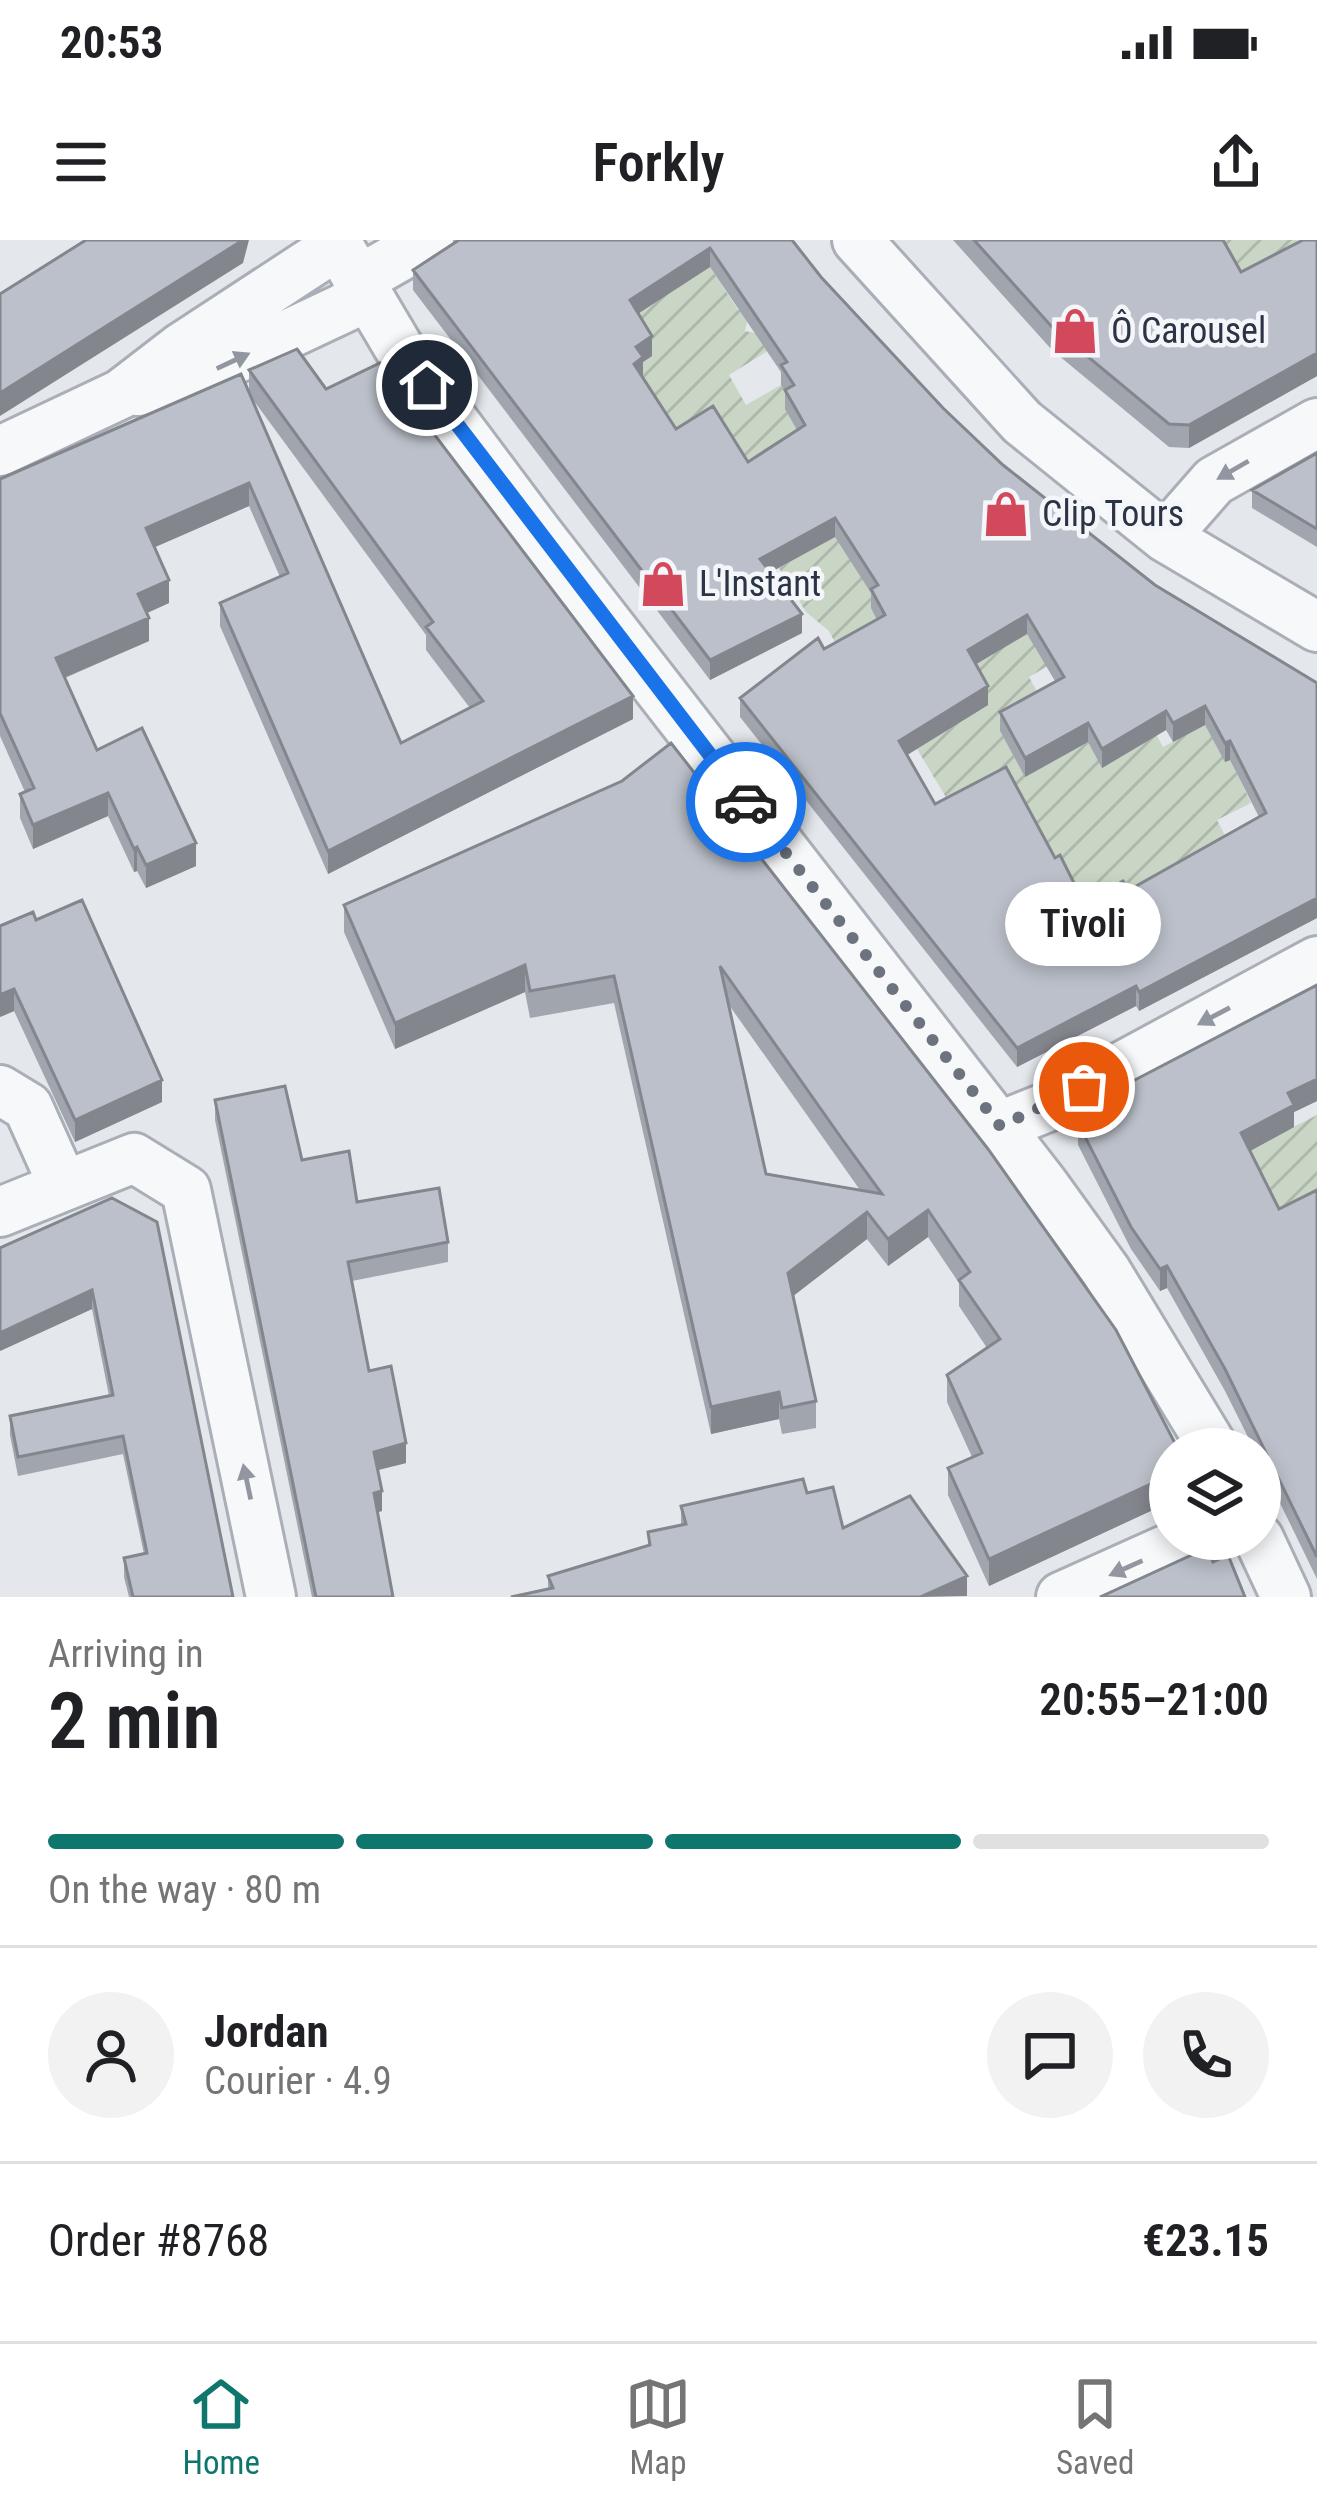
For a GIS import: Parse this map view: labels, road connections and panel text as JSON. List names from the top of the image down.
{
  "places": {
    "shop": ["Ô Carousel", "Clip Tours", "L'Instant"],
    "other": ["Tivoli"]
  },
  "page": {
    "status": "20:53",
    "header": "Forkly",
    "bubble": "Tivoli",
    "heading": ["2 min", "Arriving in", "20:55–21:00"],
    "panel": [
      "Jordan",
      "Courier · 4.9",
      "Order #8768",
      "€23.15"
    ],
    "bar": "On the way · 80 m",
    "tabs": ["Home", "Map", "Saved"]
  }
}
